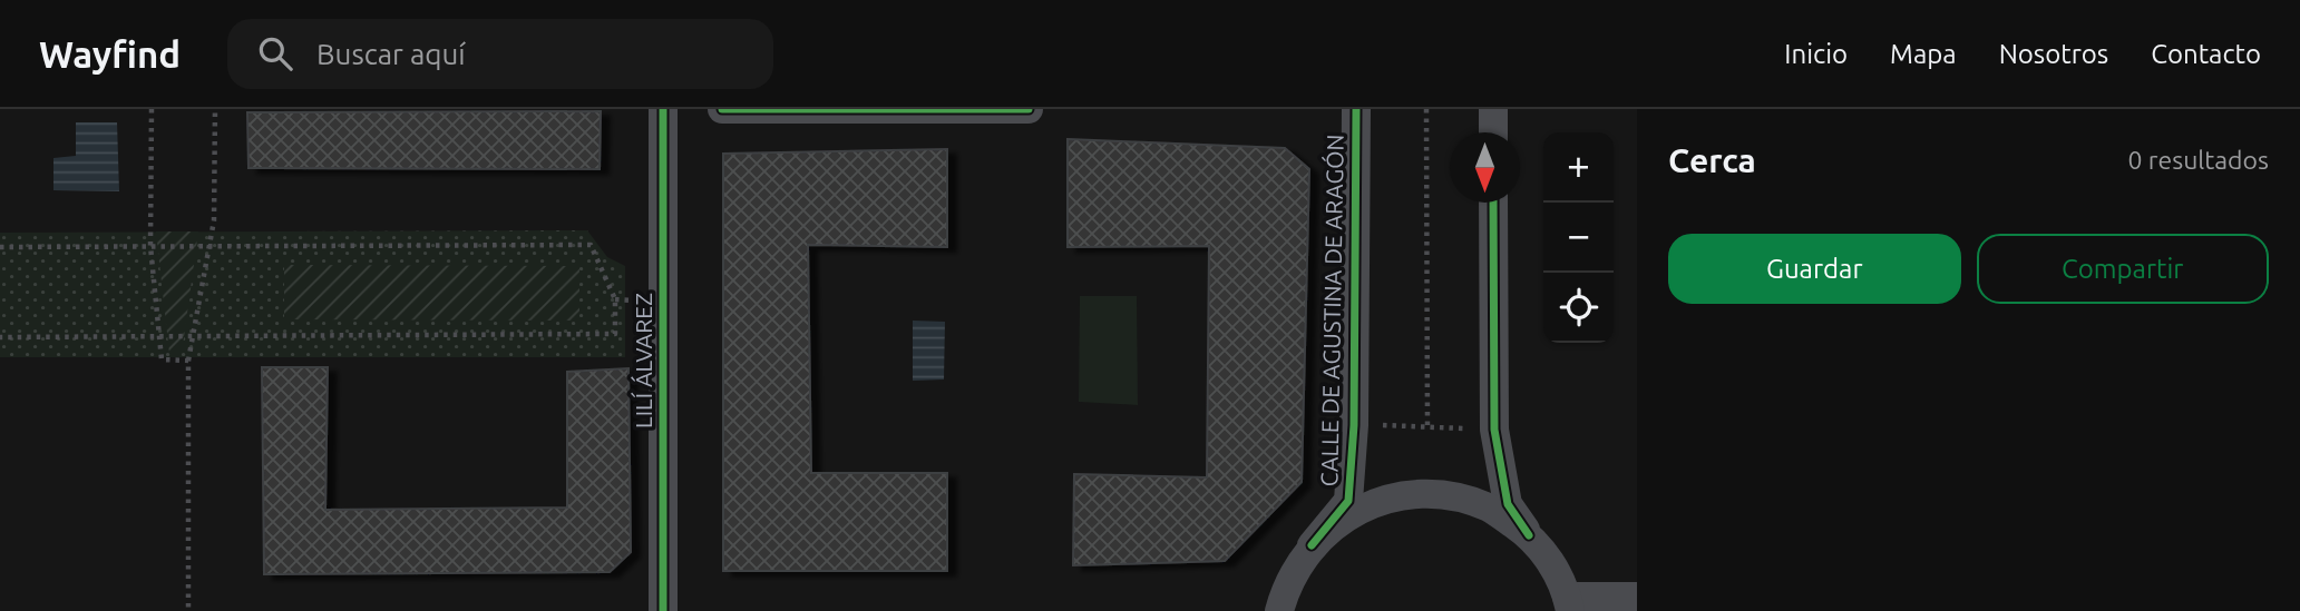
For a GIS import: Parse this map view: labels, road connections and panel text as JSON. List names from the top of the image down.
{
  "streets": {
    "street": ["CALLE DE AGUSTINA DE ARAGÓN", "LILÍ ÁLVAREZ"]
  },
  "north": "bottom",
  "page": {
    "header": "Wayfind",
    "search": "Buscar aquí",
    "nav": [
      "Inicio",
      "Mapa",
      "Nosotros",
      "Contacto"
    ],
    "heading": ["Cerca", "0 resultados"],
    "map_buttons": ["+", "−"],
    "buttons": ["Guardar", "Compartir"]
  }
}
